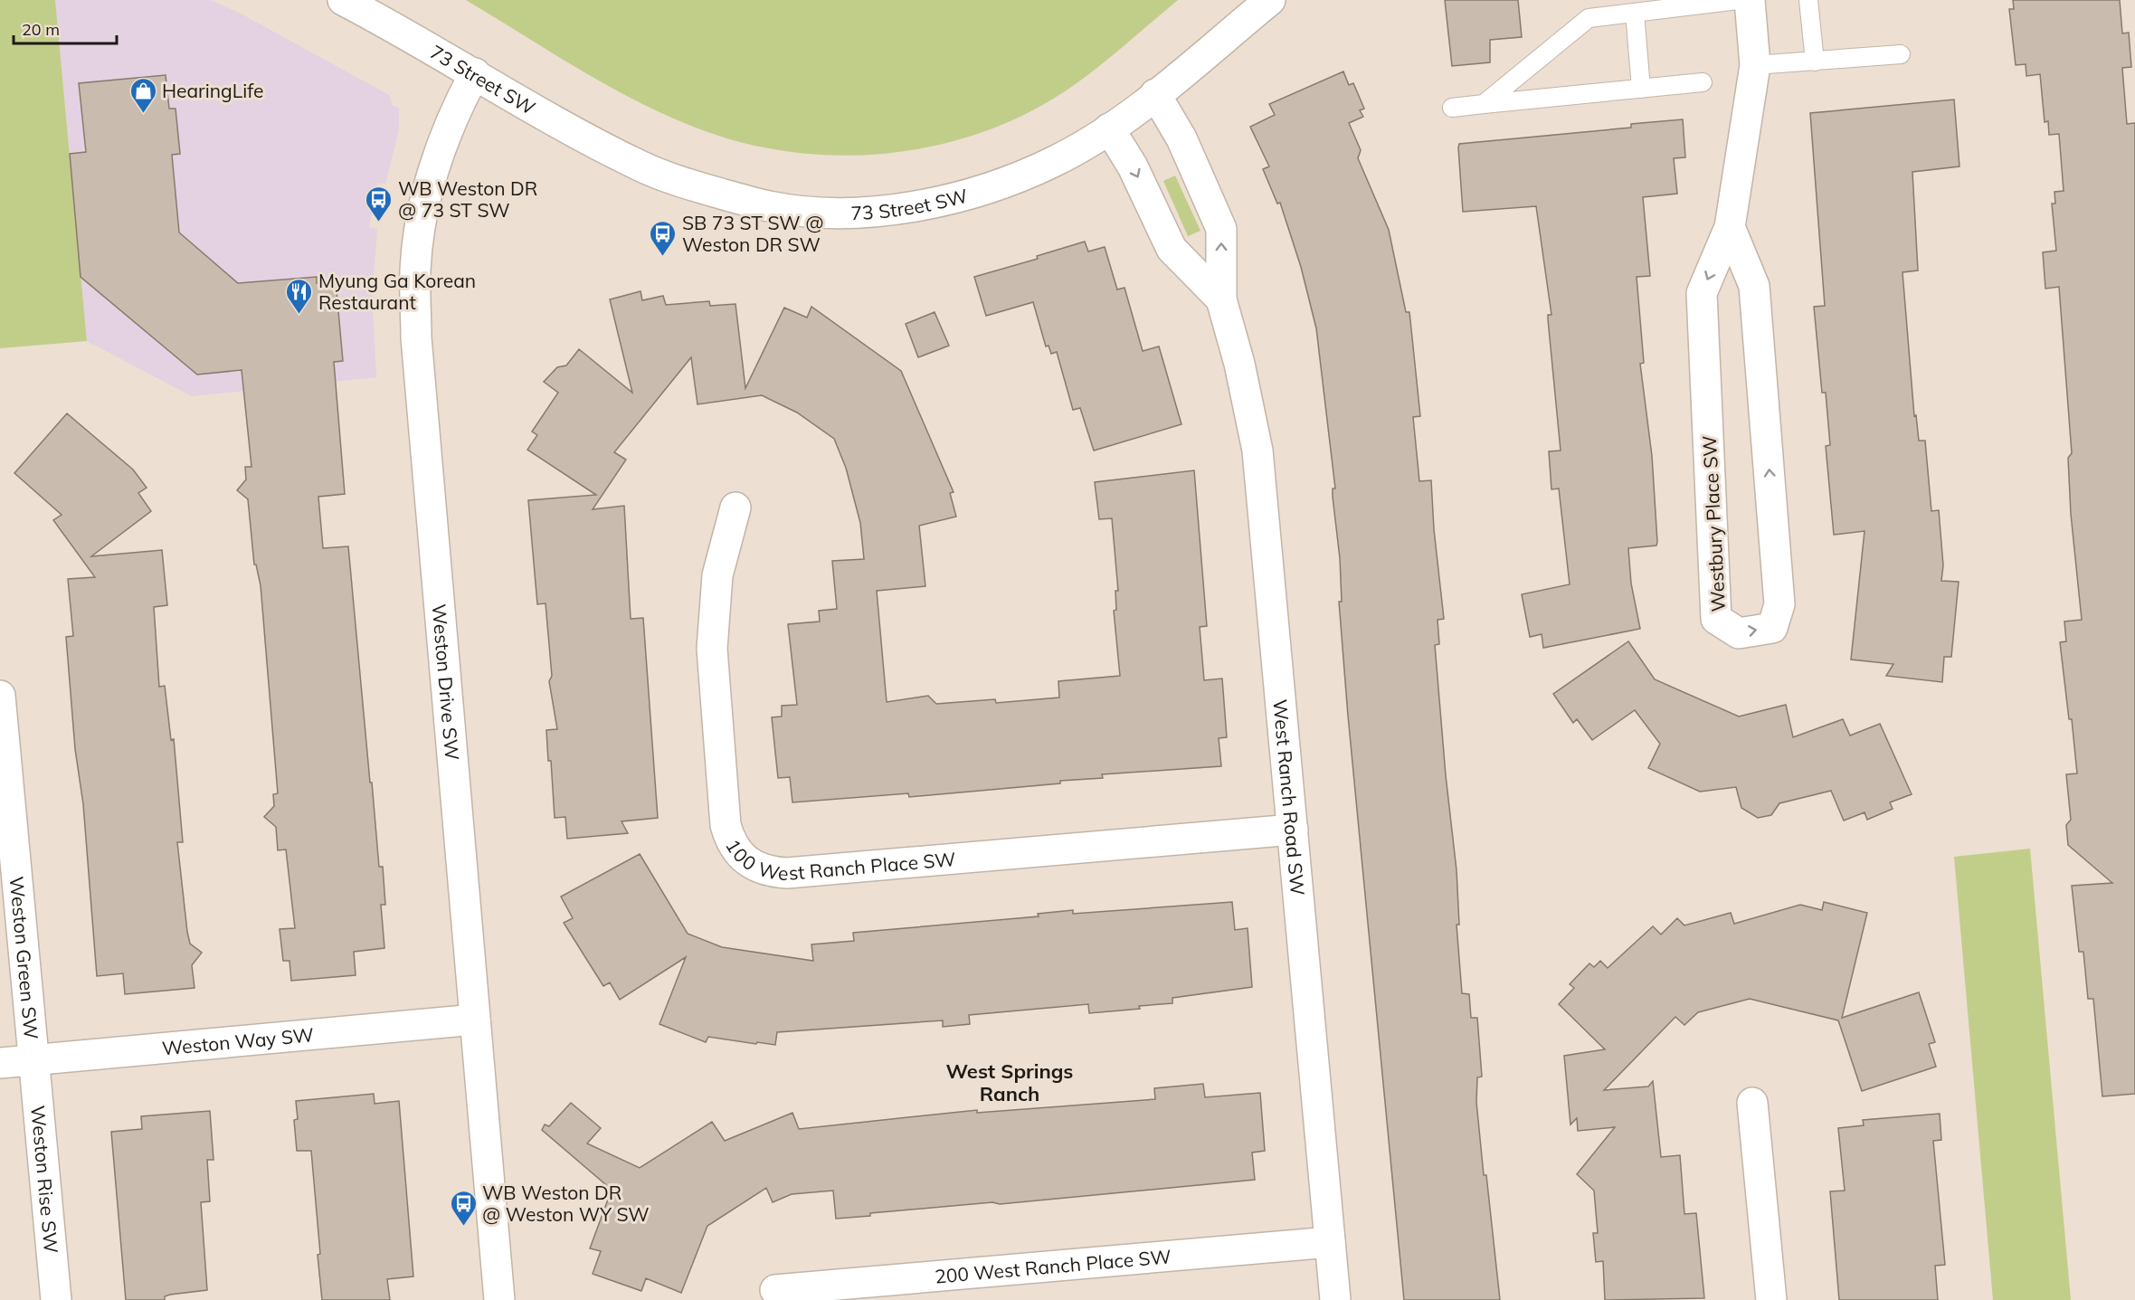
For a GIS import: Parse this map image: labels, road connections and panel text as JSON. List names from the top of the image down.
{
  "streets": {
    "street": [
      "73 Street SW",
      "Westbury Place SW",
      "Weston Drive SW",
      "West Ranch Road SW",
      "100 West Ranch Place SW",
      "Weston Green SW",
      "Weston Way SW",
      "Weston Rise SW",
      "200 West Ranch Place SW"
    ]
  },
  "crossings": [
    ["73 Street SW", "Weston Drive SW"],
    ["73 Street SW", "West Ranch Road SW"],
    ["Weston Drive SW", "Weston Way SW"],
    ["West Ranch Road SW", "100 West Ranch Place SW"],
    ["West Ranch Road SW", "200 West Ranch Place SW"],
    ["Weston Green SW", "Weston Way SW"],
    ["Weston Green SW", "Weston Rise SW"],
    ["Weston Way SW", "Weston Rise SW"]
  ],
  "districts": ["West Springs Ranch"],
  "places": {
    "shop": ["HearingLife"],
    "bus stop": ["WB Weston DR @ 73 ST SW", "SB 73 ST SW @ Weston DR SW", "WB Weston DR @ Weston WY SW"],
    "restaurant": ["Myung Ga Korean Restaurant"]
  },
  "scale_bar": "20 m"
}
